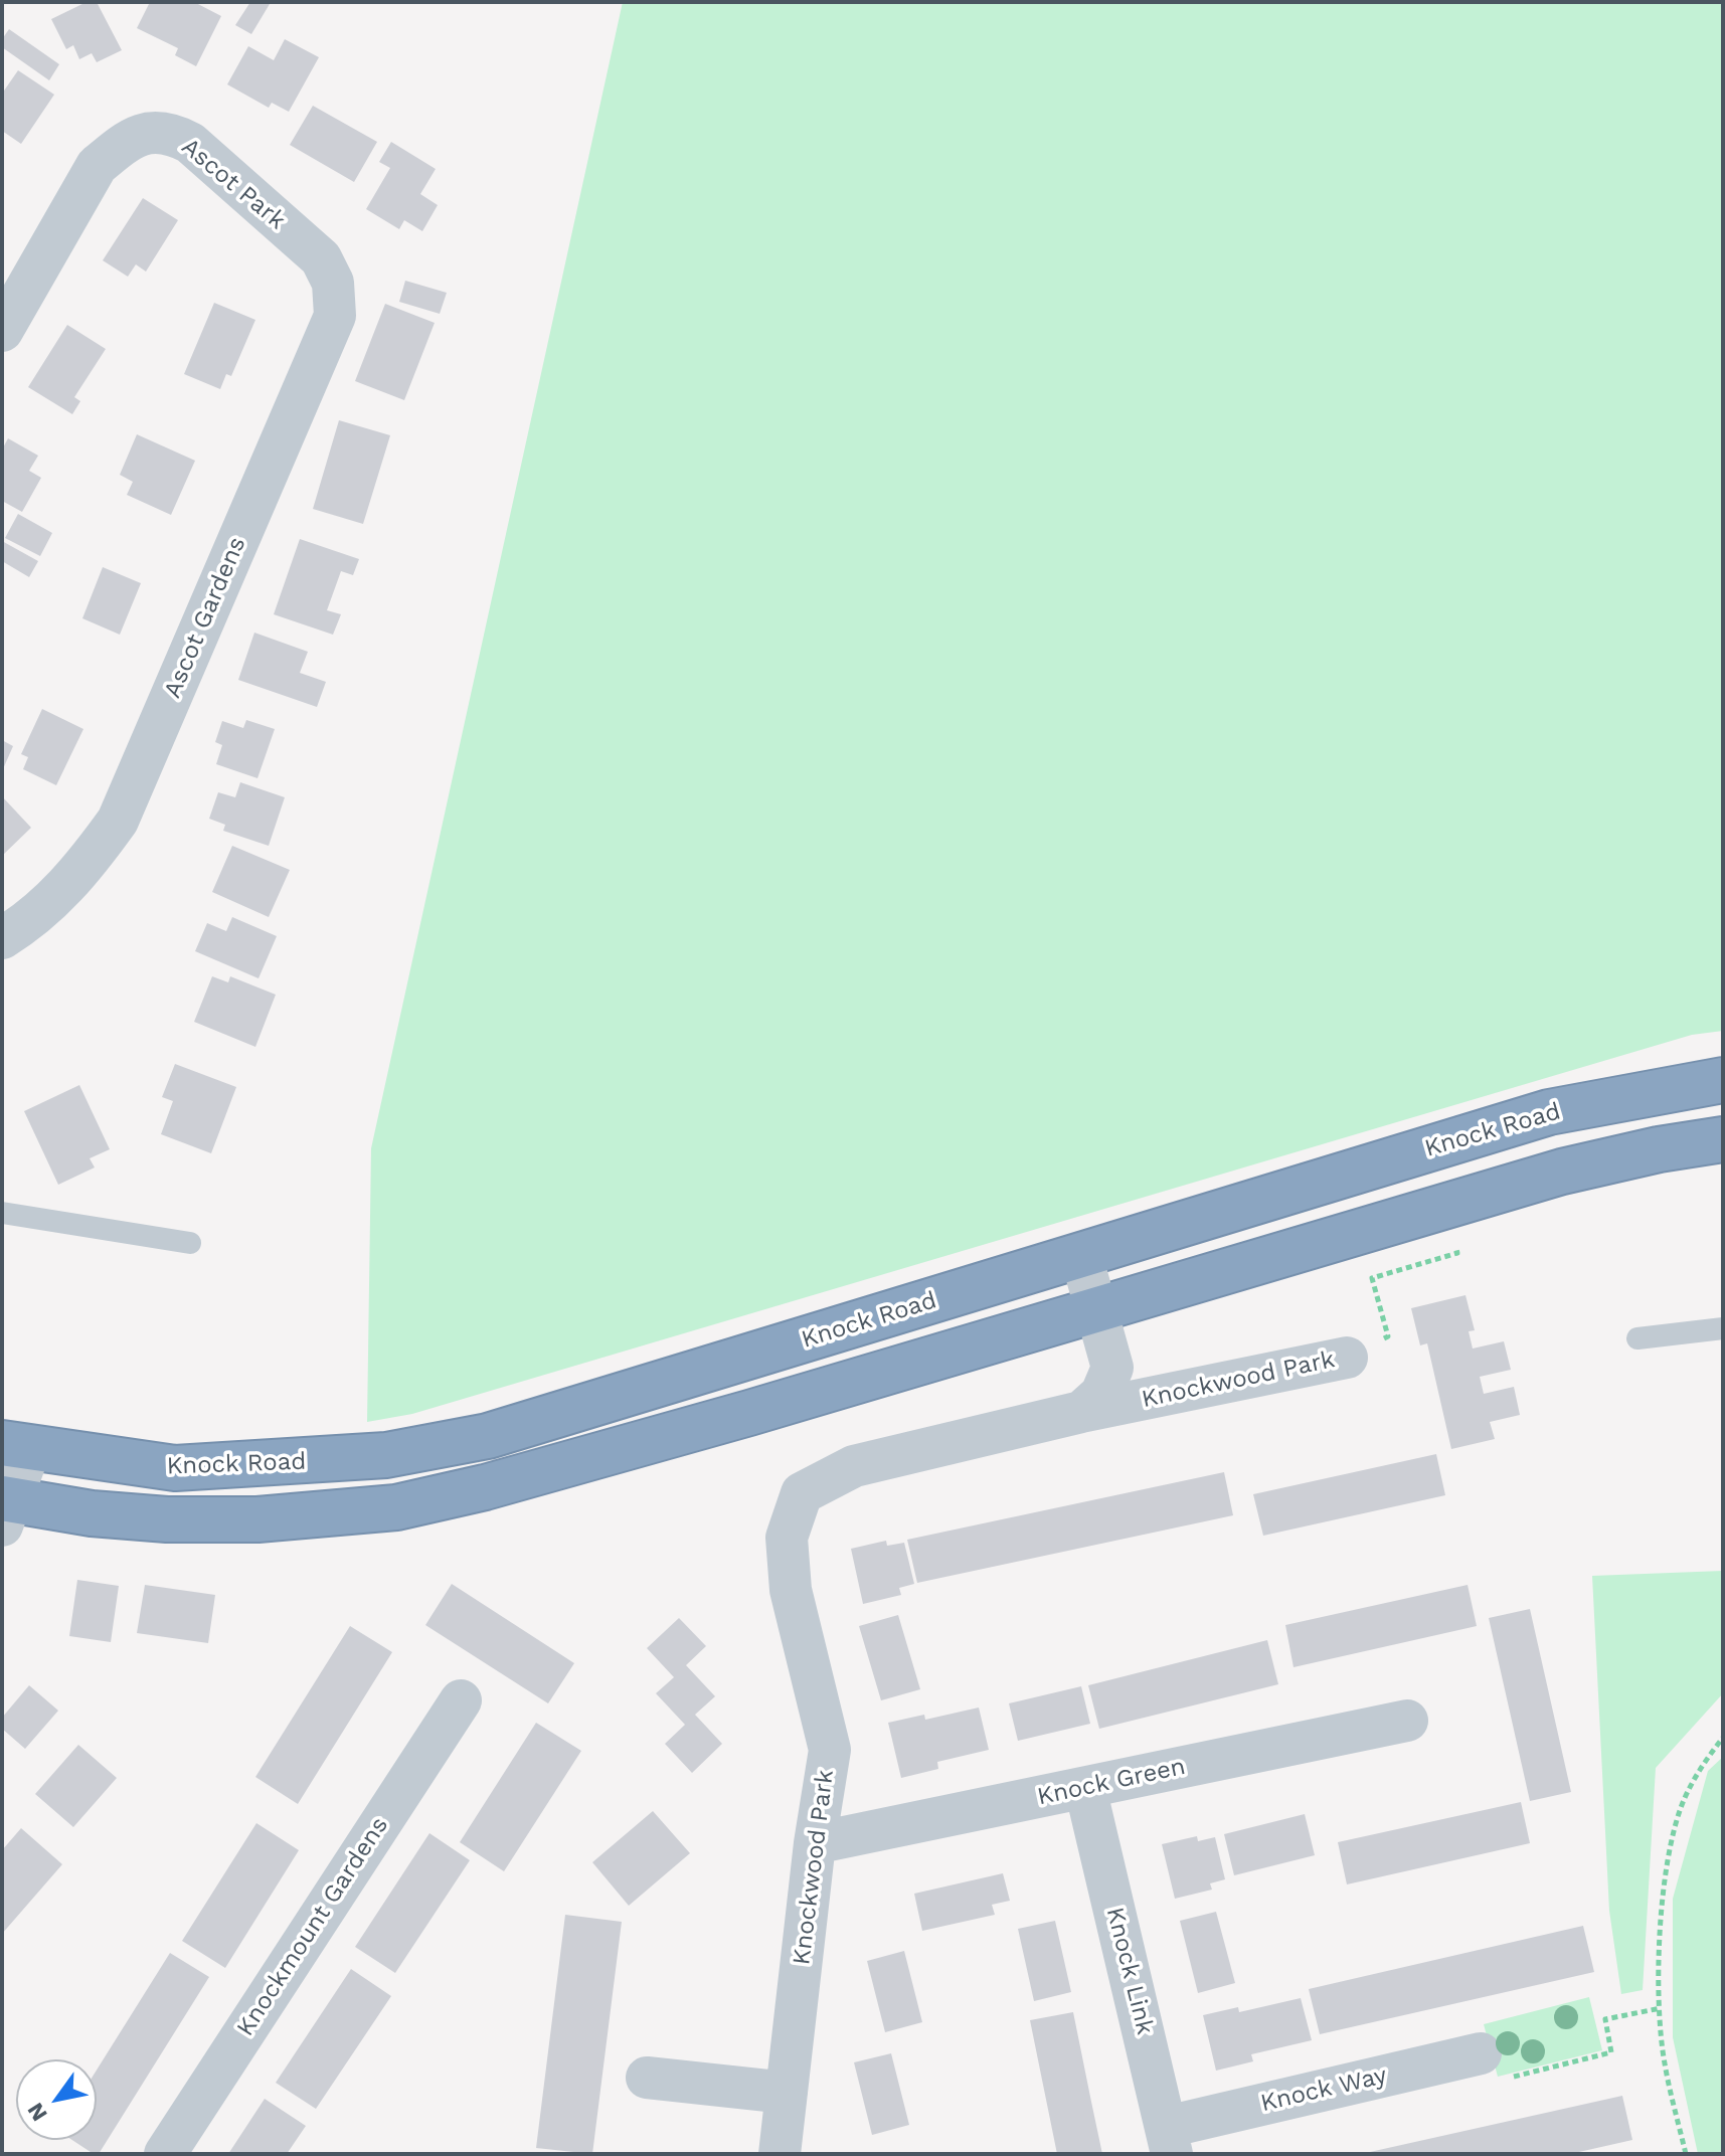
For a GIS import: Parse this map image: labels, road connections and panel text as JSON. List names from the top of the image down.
{
  "streets": {
    "highway": ["Knock Road"],
    "street": [
      "Ascot Park",
      "Ascot Gardens",
      "Knockwood Park",
      "Knock Green",
      "Knockmount Gardens",
      "Knock Link",
      "Knock Way"
    ]
  },
  "crossings": [
    ["Ascot Park", "Ascot Gardens"],
    ["Knock Road", "Knockwood Park"],
    ["Knockwood Park", "Knock Green"],
    ["Knock Green", "Knock Link"],
    ["Knock Link", "Knock Way"]
  ],
  "north": "bottom left"
}
